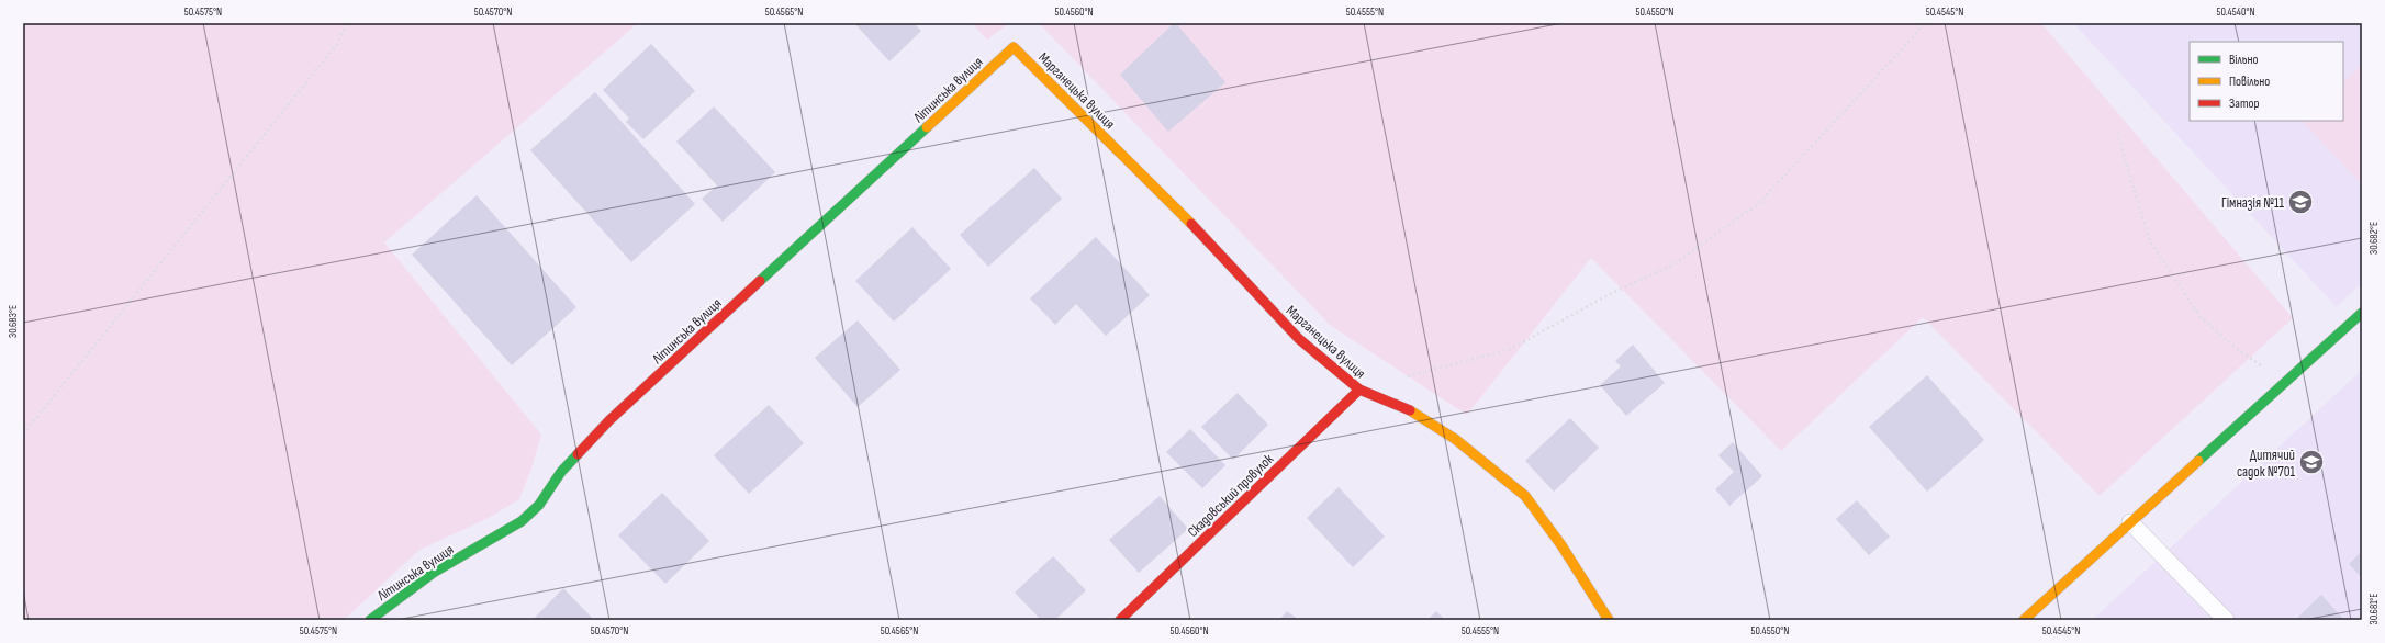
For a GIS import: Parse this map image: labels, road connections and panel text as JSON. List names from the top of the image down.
{
  "streets": {
    "street": ["Літинська вулиця", "Марганецька вулиця", "Скадовський провулок"]
  },
  "crossings": [
    ["Літинська вулиця", "Марганецька вулиця"],
    ["Марганецька вулиця", "Скадовський провулок"]
  ],
  "places": {
    "school or university": ["Гімназія №11", "Дитячий садок №701"]
  },
  "legend": ["Вільно", "Повільно", "Затор"],
  "coordinates": [
    "50.4575°N",
    "50.4570°N",
    "50.4565°N",
    "50.4560°N",
    "50.4555°N",
    "50.4550°N",
    "50.4545°N",
    "50.4540°N",
    "30.682°E",
    "30.683°E",
    "30.681°E"
  ]
}
